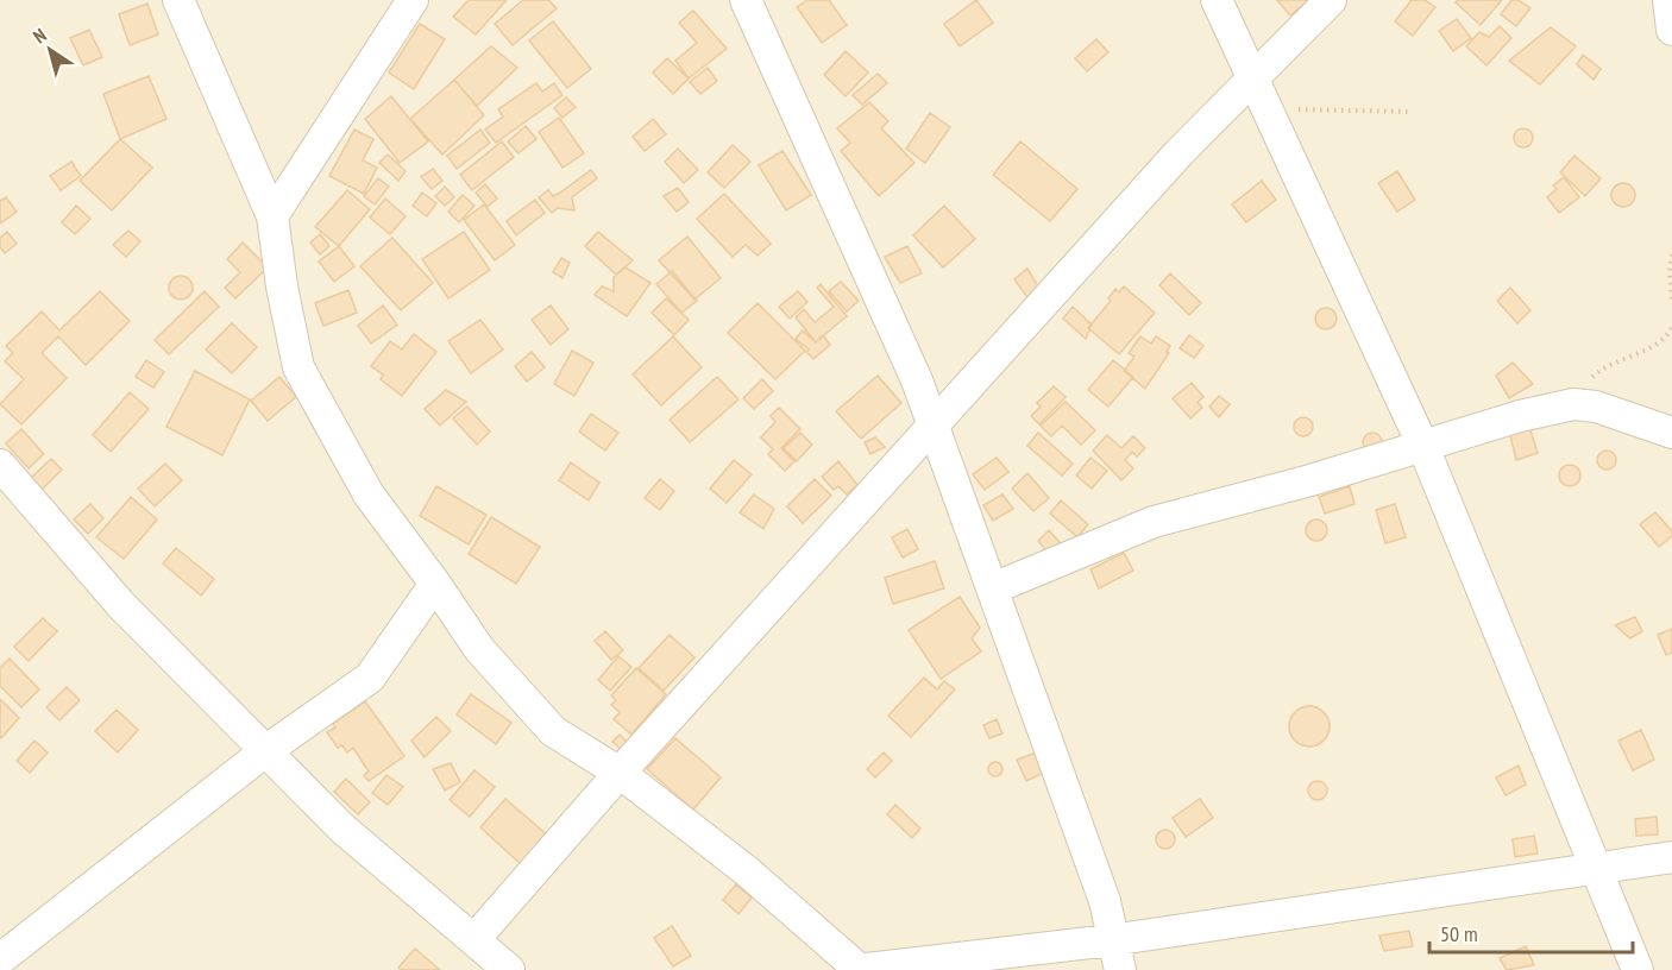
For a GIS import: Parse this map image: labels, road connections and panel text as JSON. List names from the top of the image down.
{
  "scale_bar": "50 m",
  "north": "top left"
}
